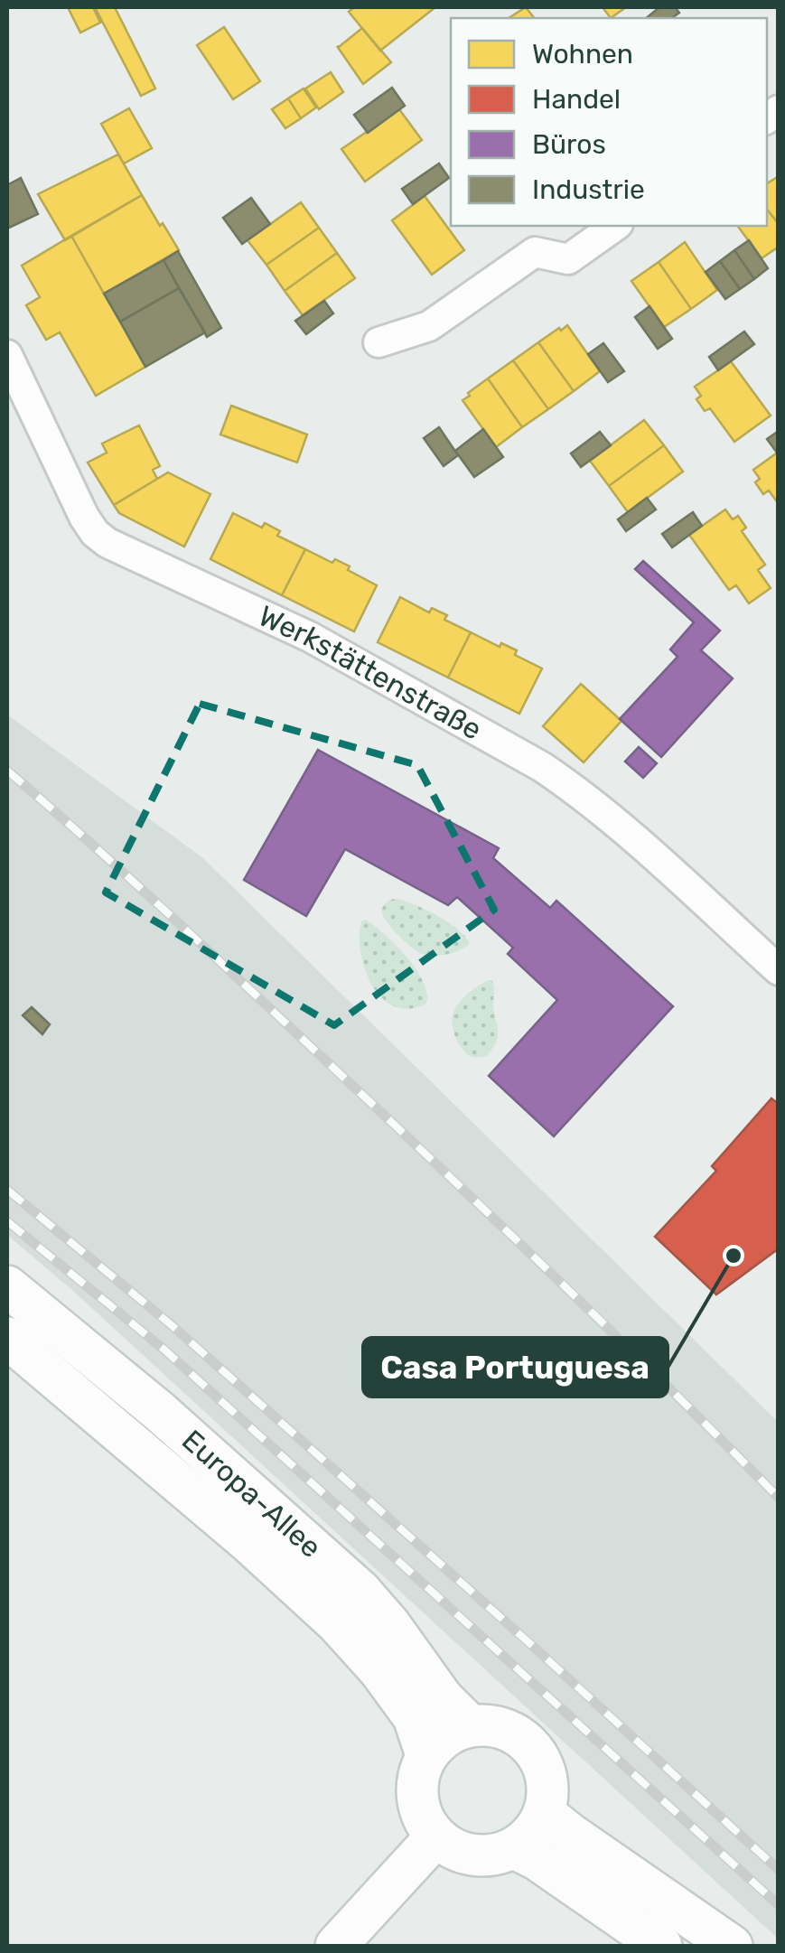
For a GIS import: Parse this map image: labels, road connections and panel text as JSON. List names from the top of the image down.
{
  "streets": {
    "main road": ["Europa-Allee"],
    "street": ["Werkstättenstraße"]
  },
  "places": ["Casa Portuguesa"],
  "legend": [
    "Wohnen",
    "Handel",
    "Büros",
    "Industrie"
  ]
}
